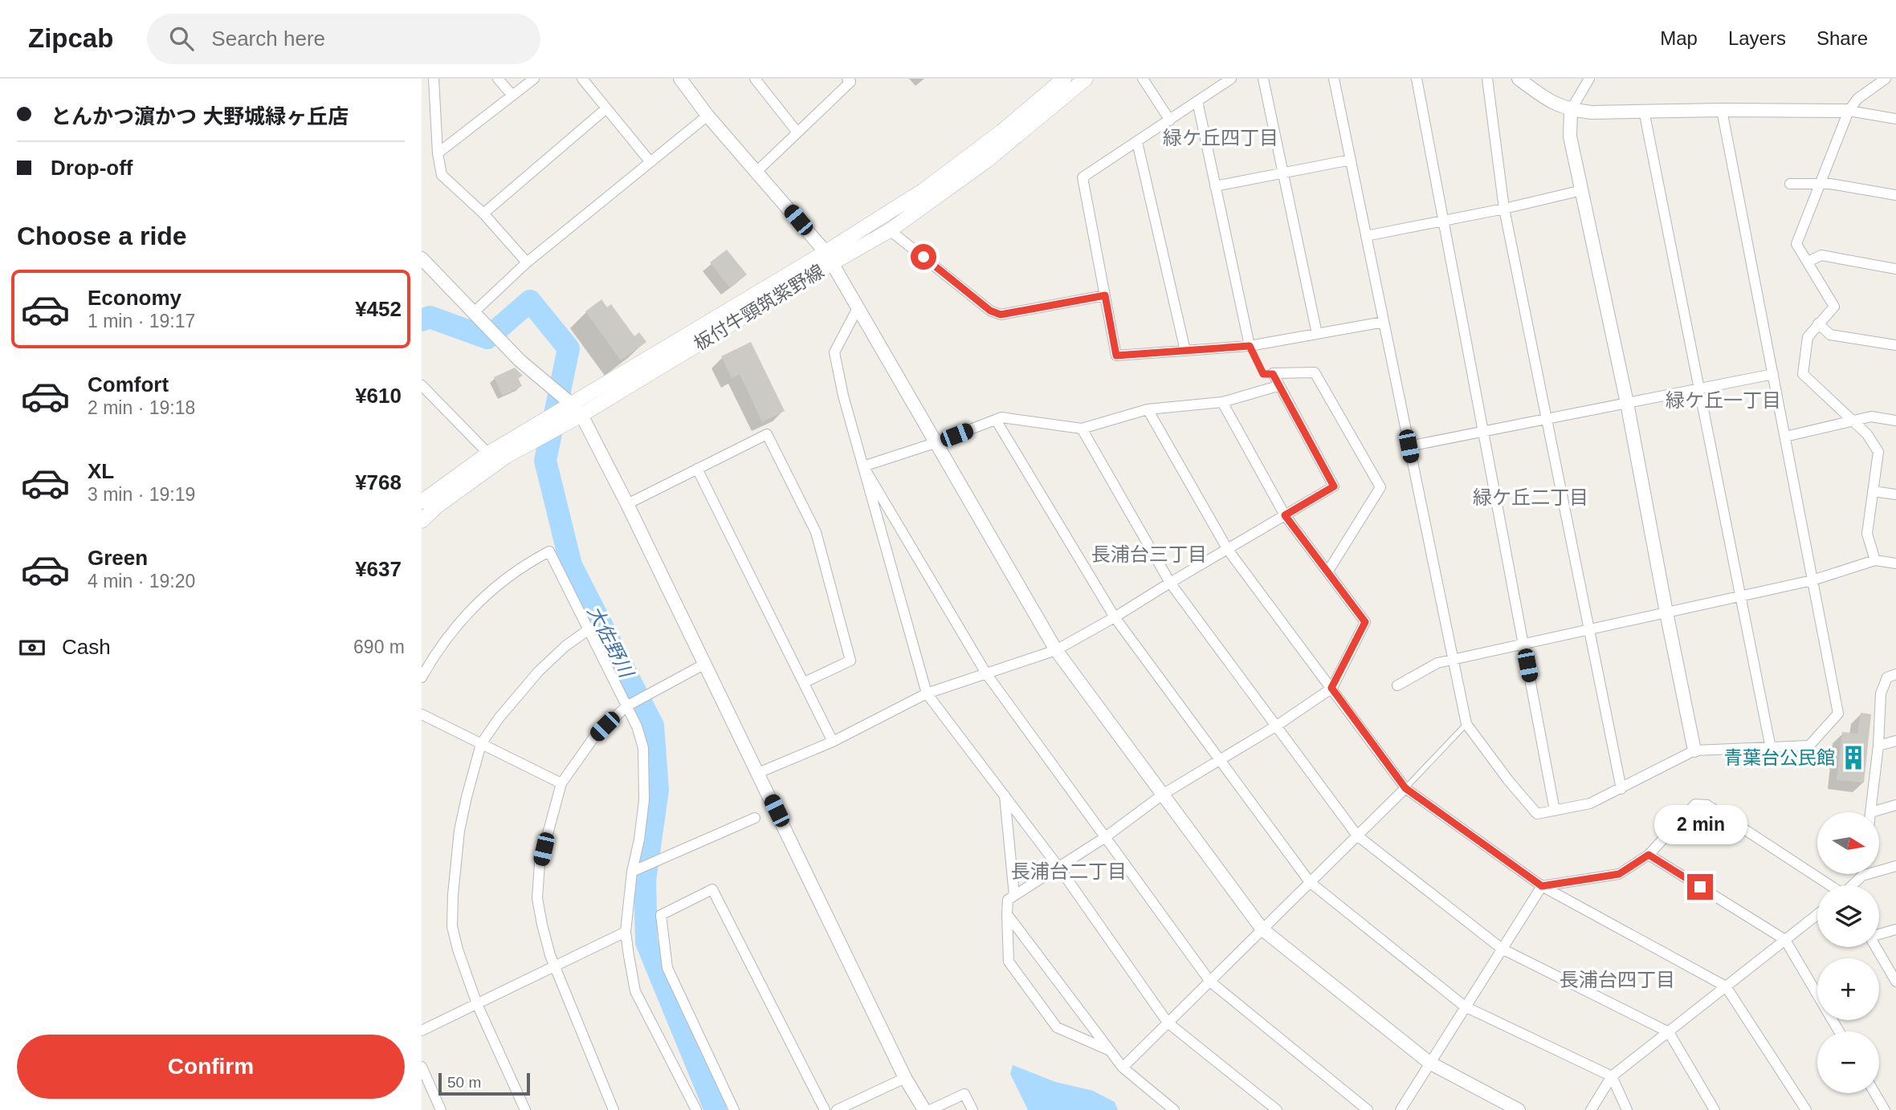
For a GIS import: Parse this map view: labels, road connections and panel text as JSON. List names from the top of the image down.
{
  "streets": {
    "main road": ["板付牛頸筑紫野線"]
  },
  "districts": [
    "緑ケ丘四丁目",
    "緑ケ丘一丁目",
    "緑ケ丘二丁目",
    "長浦台三丁目",
    "長浦台二丁目",
    "長浦台四丁目"
  ],
  "water": ["大佐野川"],
  "places": {
    "building": ["青葉台公民館"]
  },
  "scale_bar": "50 m",
  "north": "right",
  "page": {
    "header": "Zipcab",
    "search": "Search here",
    "nav": ["Map", "Layers", "Share"],
    "banner": ["とんかつ濵かつ 大野城緑ヶ丘店", "Drop-off"],
    "heading": "Choose a ride",
    "list": [
      {
        "name": "Economy",
        "note": "1 min · 19:17",
        "value": "¥452"
      },
      {
        "name": "Comfort",
        "note": "2 min · 19:18",
        "value": "¥610"
      },
      {
        "name": "XL",
        "note": "3 min · 19:19",
        "value": "¥768"
      },
      {
        "name": "Green",
        "note": "4 min · 19:20",
        "value": "¥637"
      }
    ],
    "pay": ["Cash", "690 m"],
    "bubble": "2 min",
    "map_buttons": ["+", "−"],
    "buttons": "Confirm",
    "scale": "50 m"
  }
}
